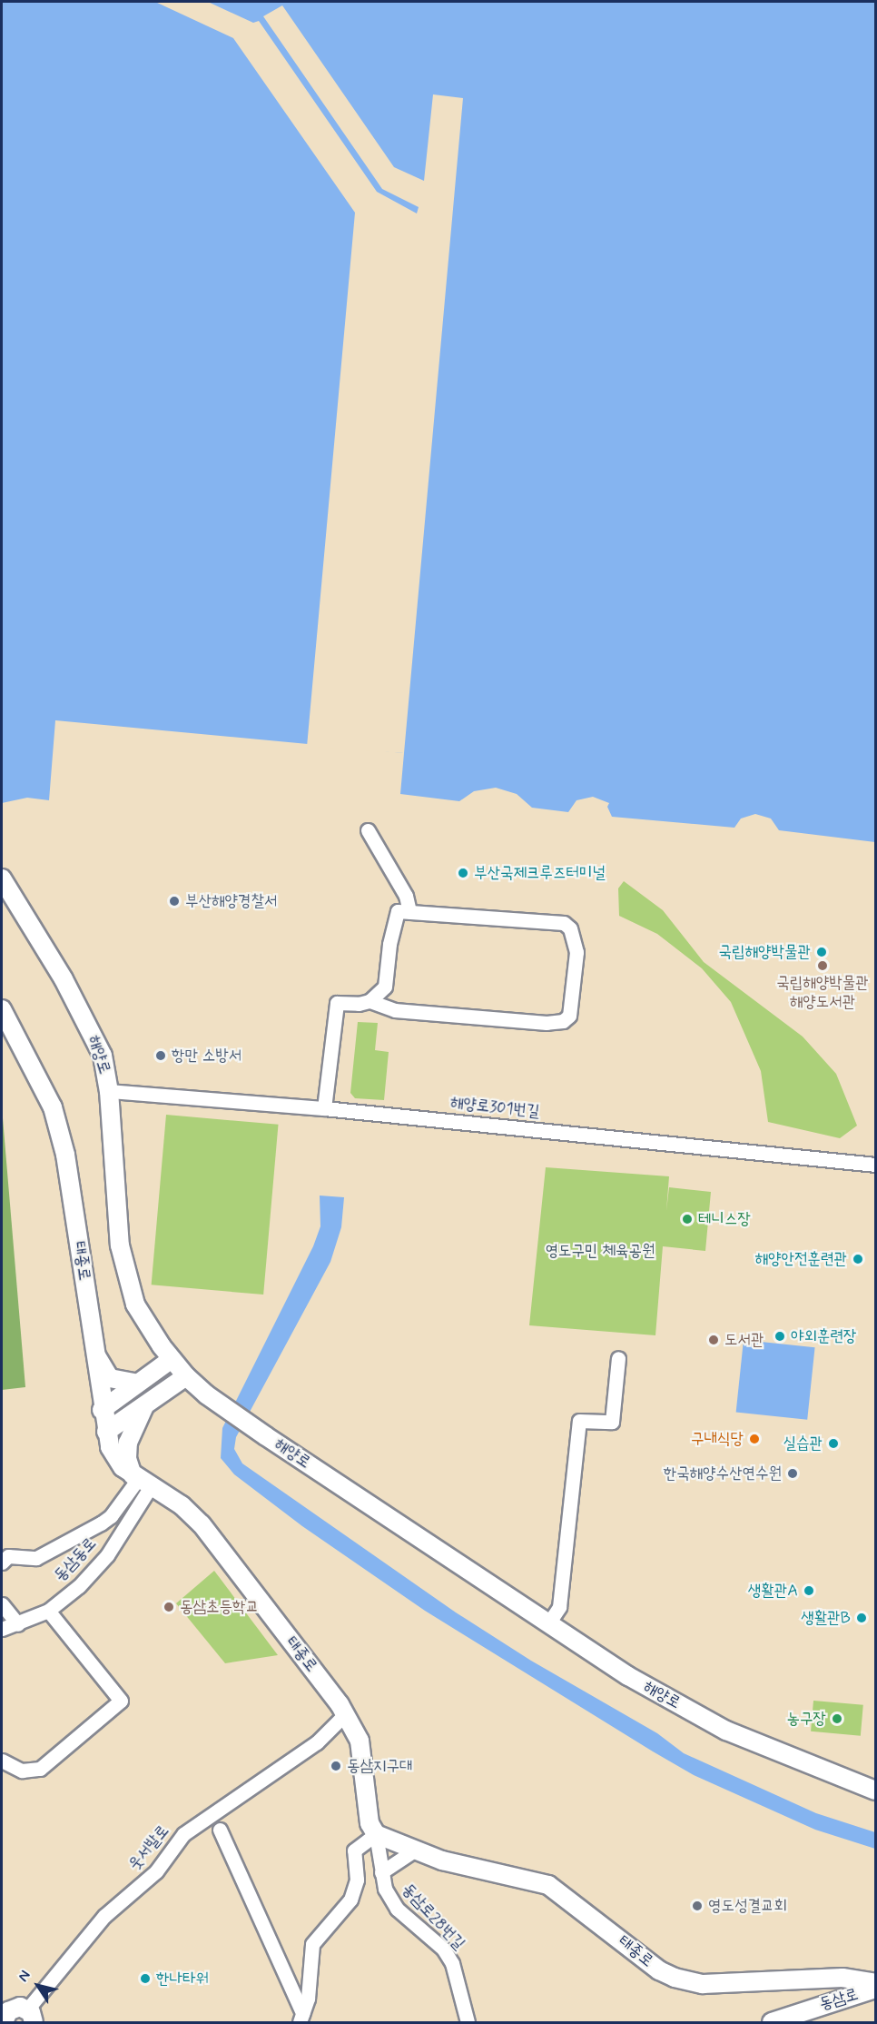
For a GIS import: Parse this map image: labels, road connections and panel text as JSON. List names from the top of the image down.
{
  "streets": {
    "main road": ["해양로", "태종로", "동삼로"],
    "street": [
      "해양로301번길",
      "동삼동로",
      "웃서발로",
      "동삼로28번길"
    ]
  },
  "crossings": [
    ["해양로", "해양로301번길"],
    ["태종로", "동삼동로"],
    ["태종로", "웃서발로"],
    ["태종로", "동삼로28번길"]
  ],
  "parks": ["영도구민 체육공원"],
  "places": [
    "부산국제크루즈터미널",
    "부산해양경찰서",
    "국립해양박물관",
    "국립해양박물관 해양도서관",
    "항만 소방서",
    "테니스장",
    "해양안전훈련관",
    "야외훈련장",
    "도서관",
    "구내식당",
    "실습관",
    "한국해양수산연수원",
    "생활관A",
    "동삼초등학교",
    "생활관B",
    "농구장",
    "동삼지구대",
    "영도성결교회",
    "한나타워"
  ],
  "north": "top left"
}
